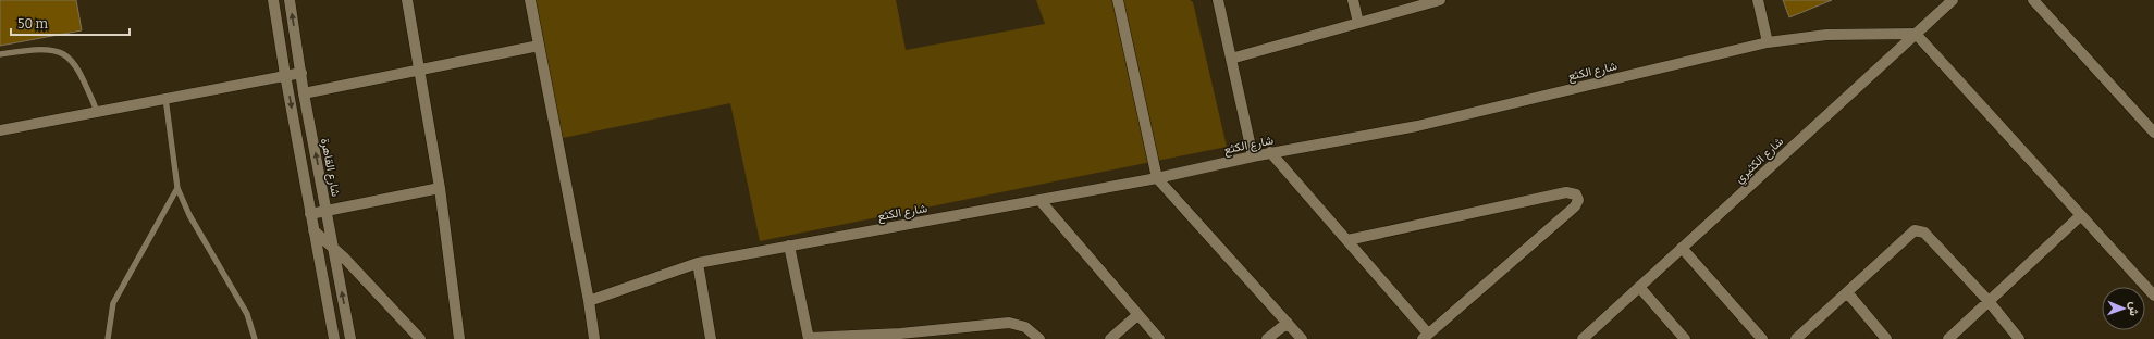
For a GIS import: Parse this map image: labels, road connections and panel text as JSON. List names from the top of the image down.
{
  "streets": {
    "street": ["شارع الكثع", "شارع الكثيري", "شارع القاهرة"]
  },
  "crossings": [
    ["شارع الكثع", "شارع الكثيري"]
  ],
  "scale_bar": "50 m",
  "north": "right"
}
